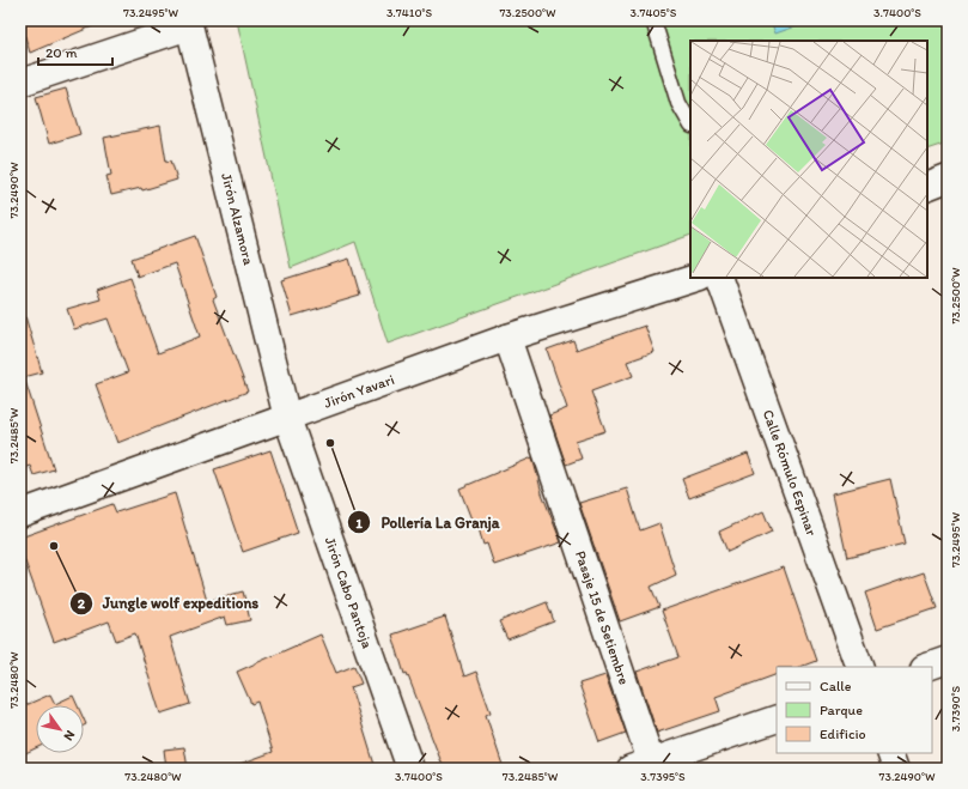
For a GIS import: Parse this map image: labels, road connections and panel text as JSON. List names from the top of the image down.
{
  "streets": {
    "street": [
      "Jirón Alzamora",
      "Jirón Yavari",
      "Calle Rómulo Espinar",
      "Jirón Cabo Pantoja",
      "Pasaje 15 de Setiembre"
    ]
  },
  "crossings": [
    ["Jirón Alzamora", "Jirón Yavari"],
    ["Jirón Alzamora", "Jirón Cabo Pantoja"],
    ["Jirón Yavari", "Jirón Cabo Pantoja"],
    ["Jirón Yavari", "Pasaje 15 de Setiembre"]
  ],
  "places": ["Pollería La Granja", "Jungle wolf expeditions"],
  "legend": ["Calle", "Parque", "Edificio"],
  "scale_bar": "20 m",
  "north": "bottom right",
  "coordinates": [
    "73.2495°W",
    "3.7410°S",
    "73.2500°W",
    "3.7405°S",
    "3.7400°S",
    "73.2490°W",
    "73.2485°W",
    "73.2480°W",
    "3.7390°S",
    "3.7395°S"
  ]
}
